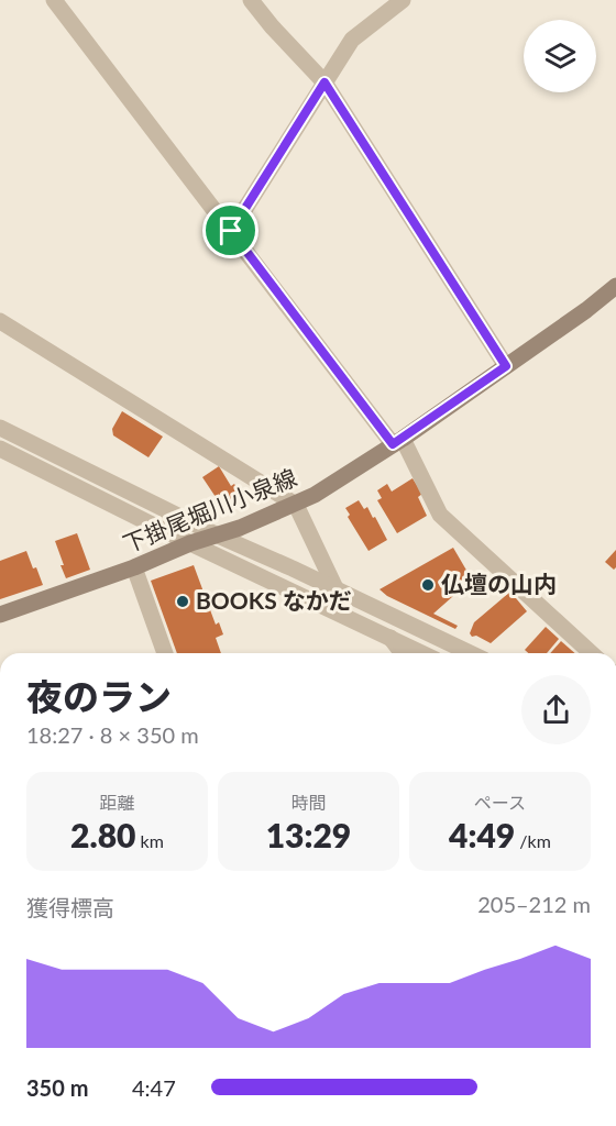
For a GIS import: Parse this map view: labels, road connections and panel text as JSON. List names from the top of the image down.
{
  "streets": {
    "main road": ["下掛尾堀川小泉線"]
  },
  "places": ["仏壇の山内", "BOOKS なかだ"],
  "page": {
    "heading": ["夜のラン", "18:27 · 8 × 350 m"],
    "stats": [
      ["距離", "2.80 km"],
      ["時間", "13:29"],
      ["ペース", "4:49 /km"]
    ],
    "chart": ["獲得標高", "205–212 m"],
    "list": [
      {
        "name": "350 m",
        "note": "4:47"
      }
    ]
  }
}
